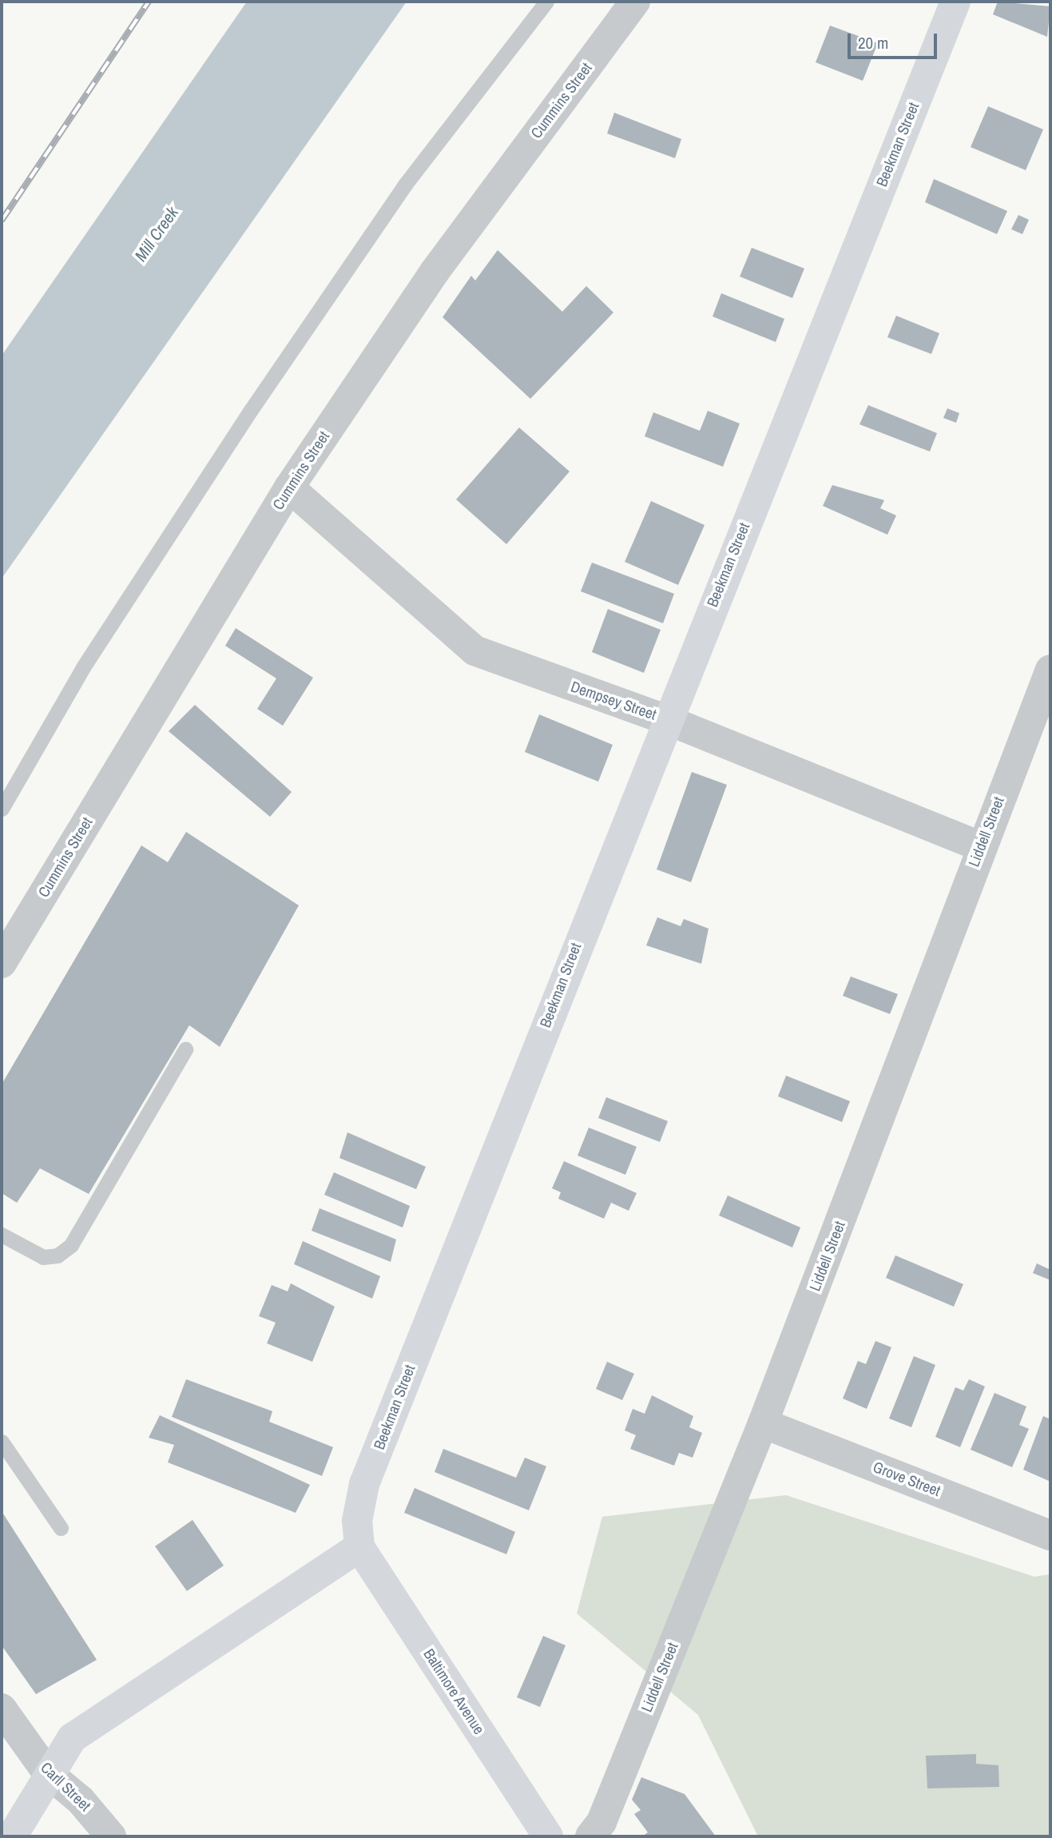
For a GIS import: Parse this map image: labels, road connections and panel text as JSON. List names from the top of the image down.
{
  "streets": {
    "main road": ["Beekman Street", "Baltimore Avenue"],
    "street": [
      "Cummins Street",
      "Dempsey Street",
      "Liddell Street",
      "Grove Street",
      "Carll Street"
    ]
  },
  "crossings": [
    ["Cummins Street", "Dempsey Street"],
    ["Beekman Street", "Dempsey Street"],
    ["Beekman Street", "Baltimore Avenue"],
    ["Dempsey Street", "Liddell Street"],
    ["Liddell Street", "Grove Street"]
  ],
  "water": ["Mill Creek"],
  "scale_bar": "20 m"
}
